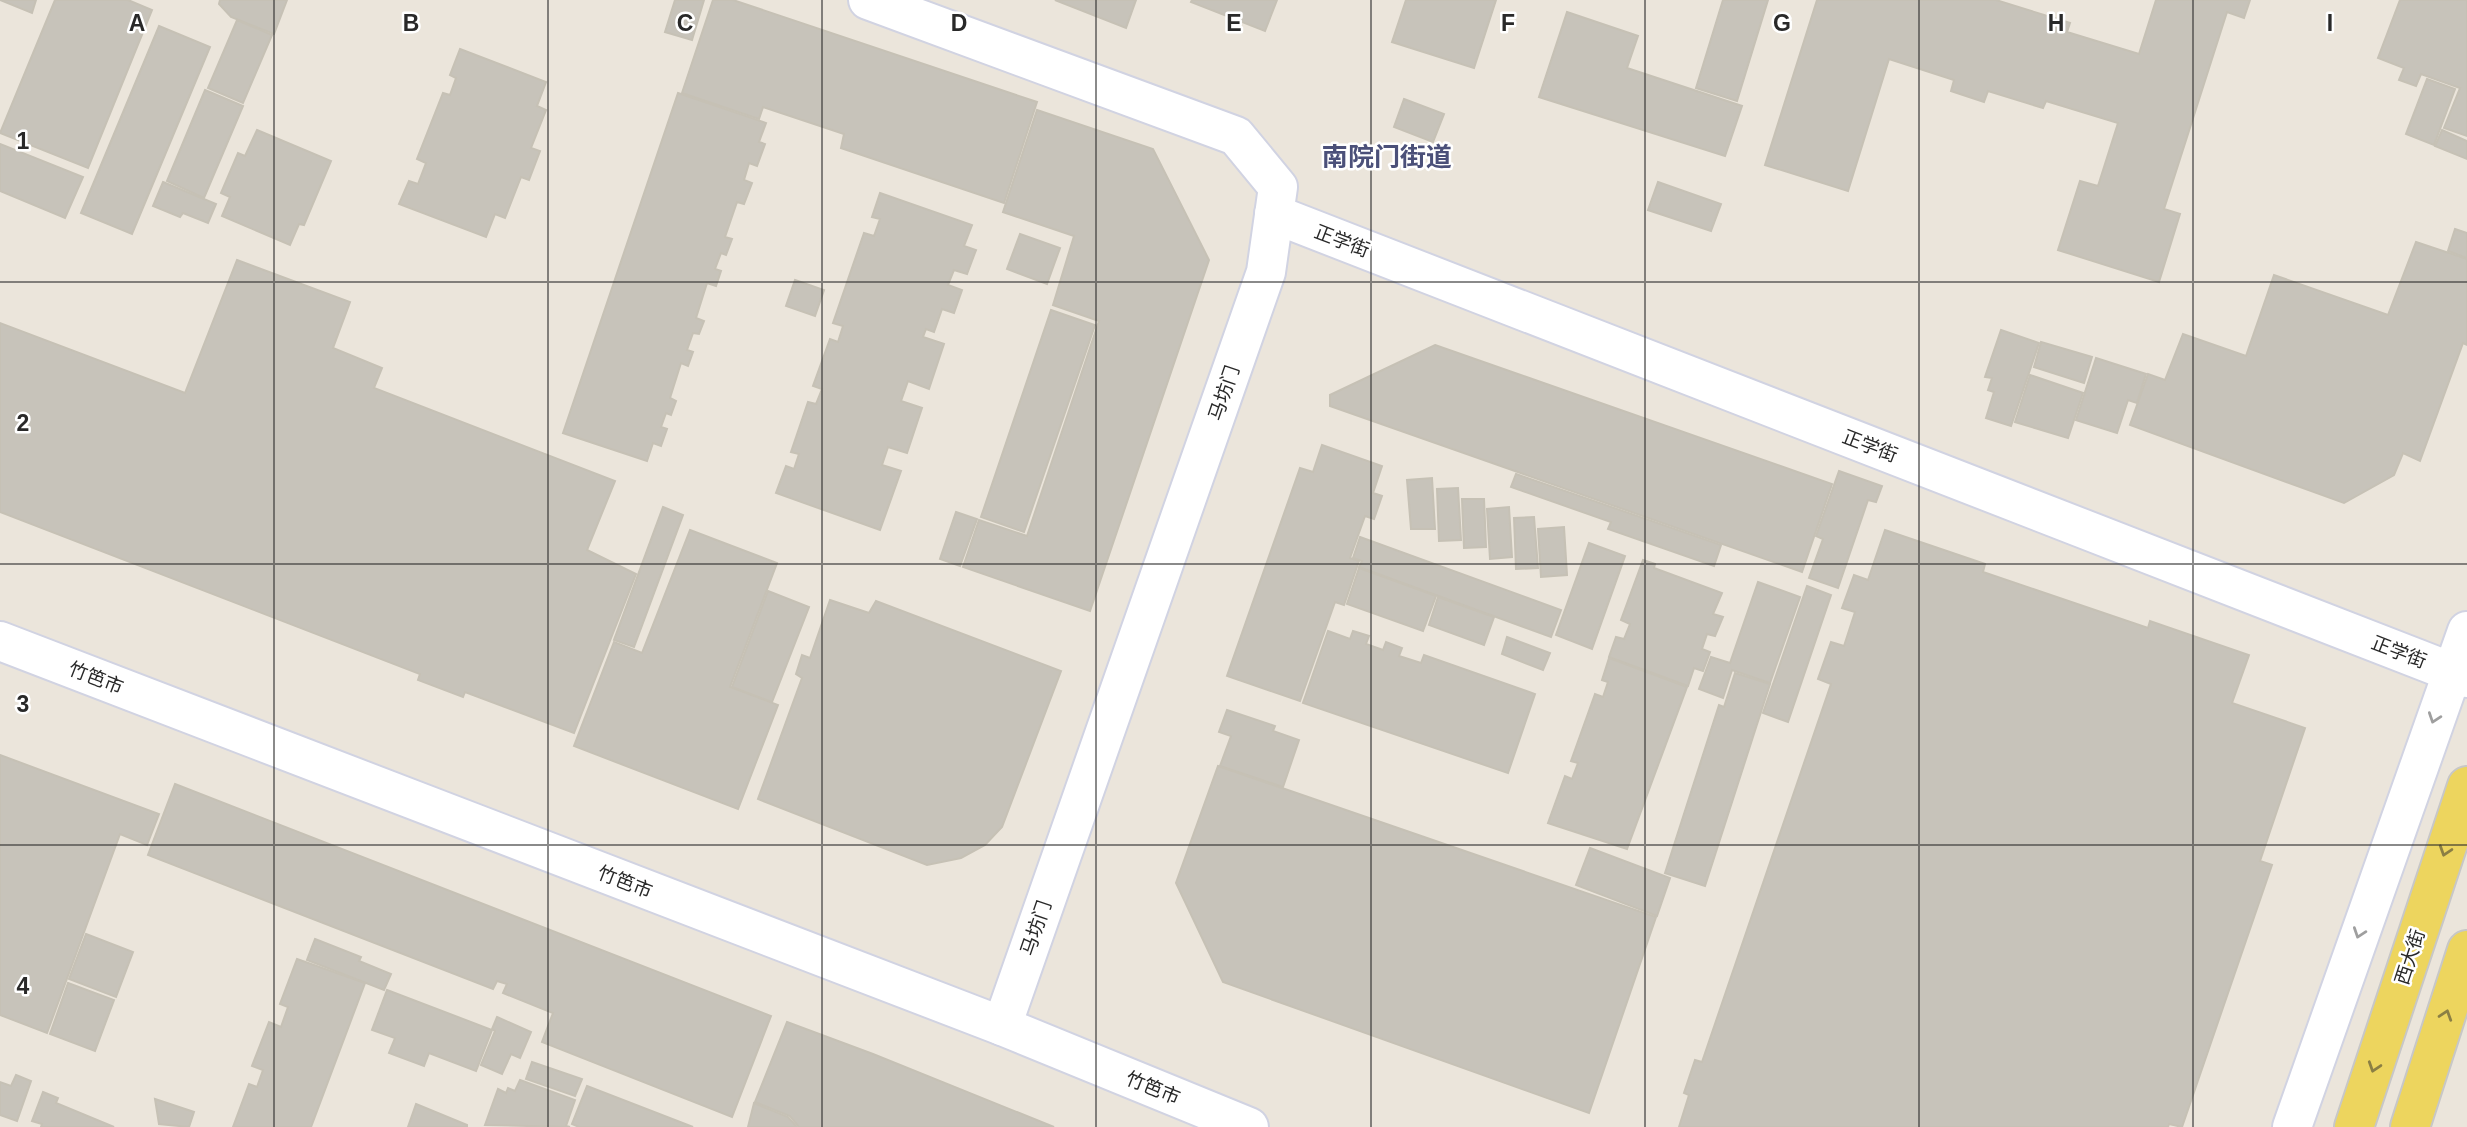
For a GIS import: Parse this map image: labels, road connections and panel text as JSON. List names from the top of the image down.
{
  "streets": {
    "main road": ["西大街"],
    "street": ["正学街", "马坊门", "竹笆市"]
  },
  "crossings": [
    ["正学街", "马坊门"],
    ["马坊门", "竹笆市"]
  ],
  "districts": ["南院门街道"],
  "grid": {
    "columns": [
      "A",
      "B",
      "C",
      "D",
      "E",
      "F",
      "G",
      "H",
      "I"
    ],
    "rows": [
      "1",
      "2",
      "3",
      "4"
    ]
  }
}
